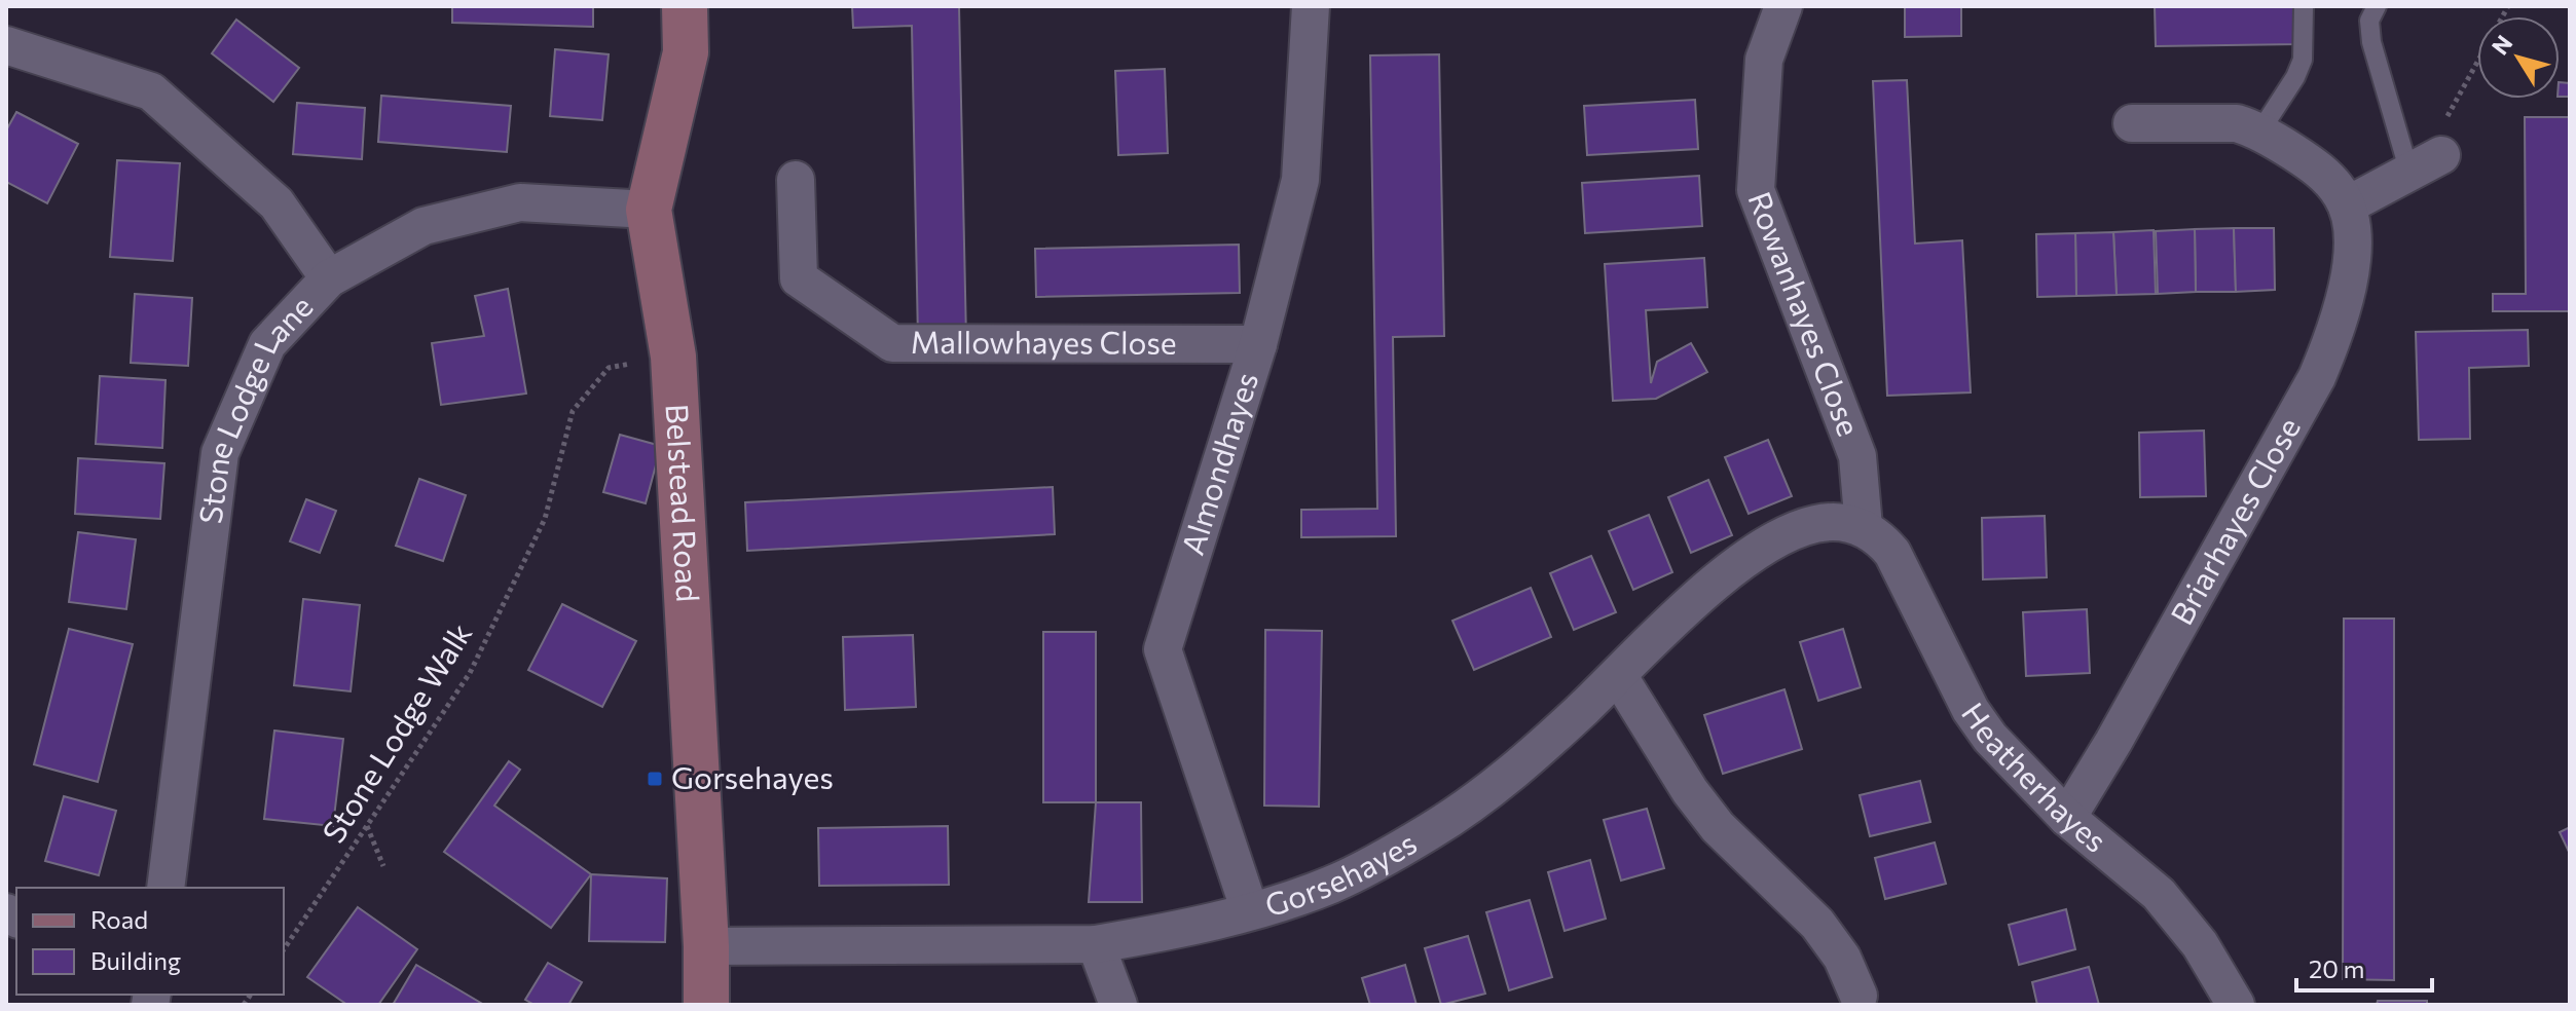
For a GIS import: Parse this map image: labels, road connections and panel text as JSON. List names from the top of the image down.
{
  "streets": {
    "street": [
      "Rowanhayes Close",
      "Mallowhayes Close",
      "Stone Lodge Lane",
      "Almondhayes",
      "Belstead Road",
      "Briarhayes Close",
      "Heatherhayes",
      "Gorsehayes"
    ],
    "path": ["Stone Lodge Walk"]
  },
  "crossings": [
    ["Rowanhayes Close", "Heatherhayes"],
    ["Rowanhayes Close", "Gorsehayes"],
    ["Mallowhayes Close", "Almondhayes"],
    ["Stone Lodge Lane", "Belstead Road"],
    ["Almondhayes", "Gorsehayes"],
    ["Belstead Road", "Stone Lodge Walk"],
    ["Belstead Road", "Gorsehayes"],
    ["Briarhayes Close", "Heatherhayes"],
    ["Heatherhayes", "Gorsehayes"]
  ],
  "places": {
    "transit": ["Gorsehayes"]
  },
  "legend": ["Road", "Building"],
  "scale_bar": "20 m",
  "north": "top left"
}
